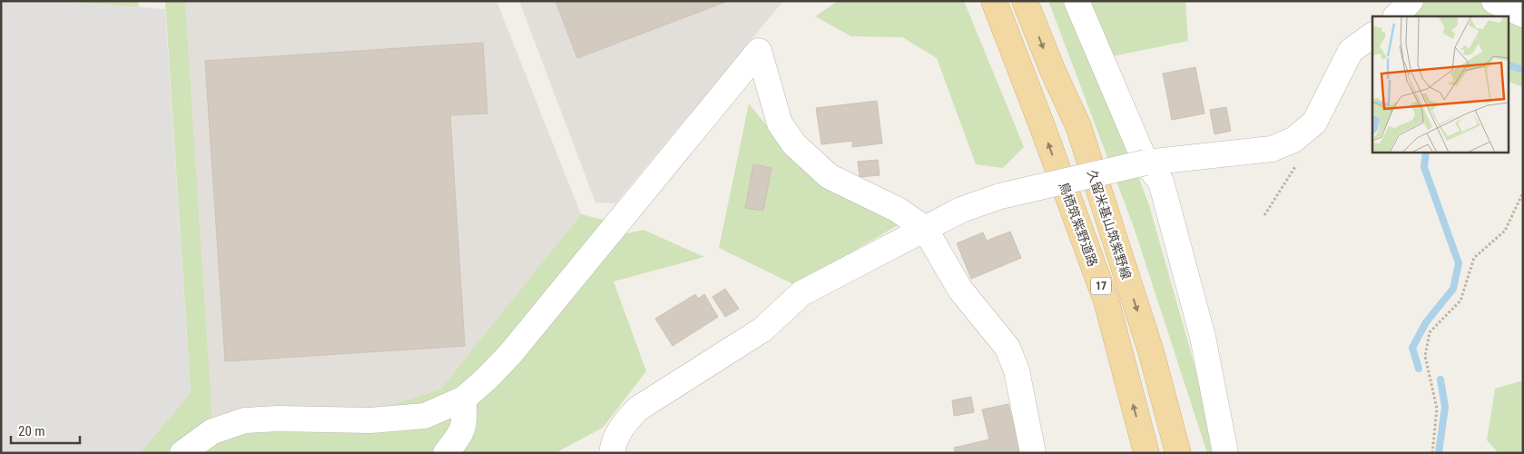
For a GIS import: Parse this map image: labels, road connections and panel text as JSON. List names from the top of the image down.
{
  "streets": {
    "main road": ["鳥栖筑紫野道路", "久留米基山筑紫野線", "17"]
  },
  "one_way": ["鳥栖筑紫野道路", "久留米基山筑紫野線"],
  "scale_bar": "20 m"
}
